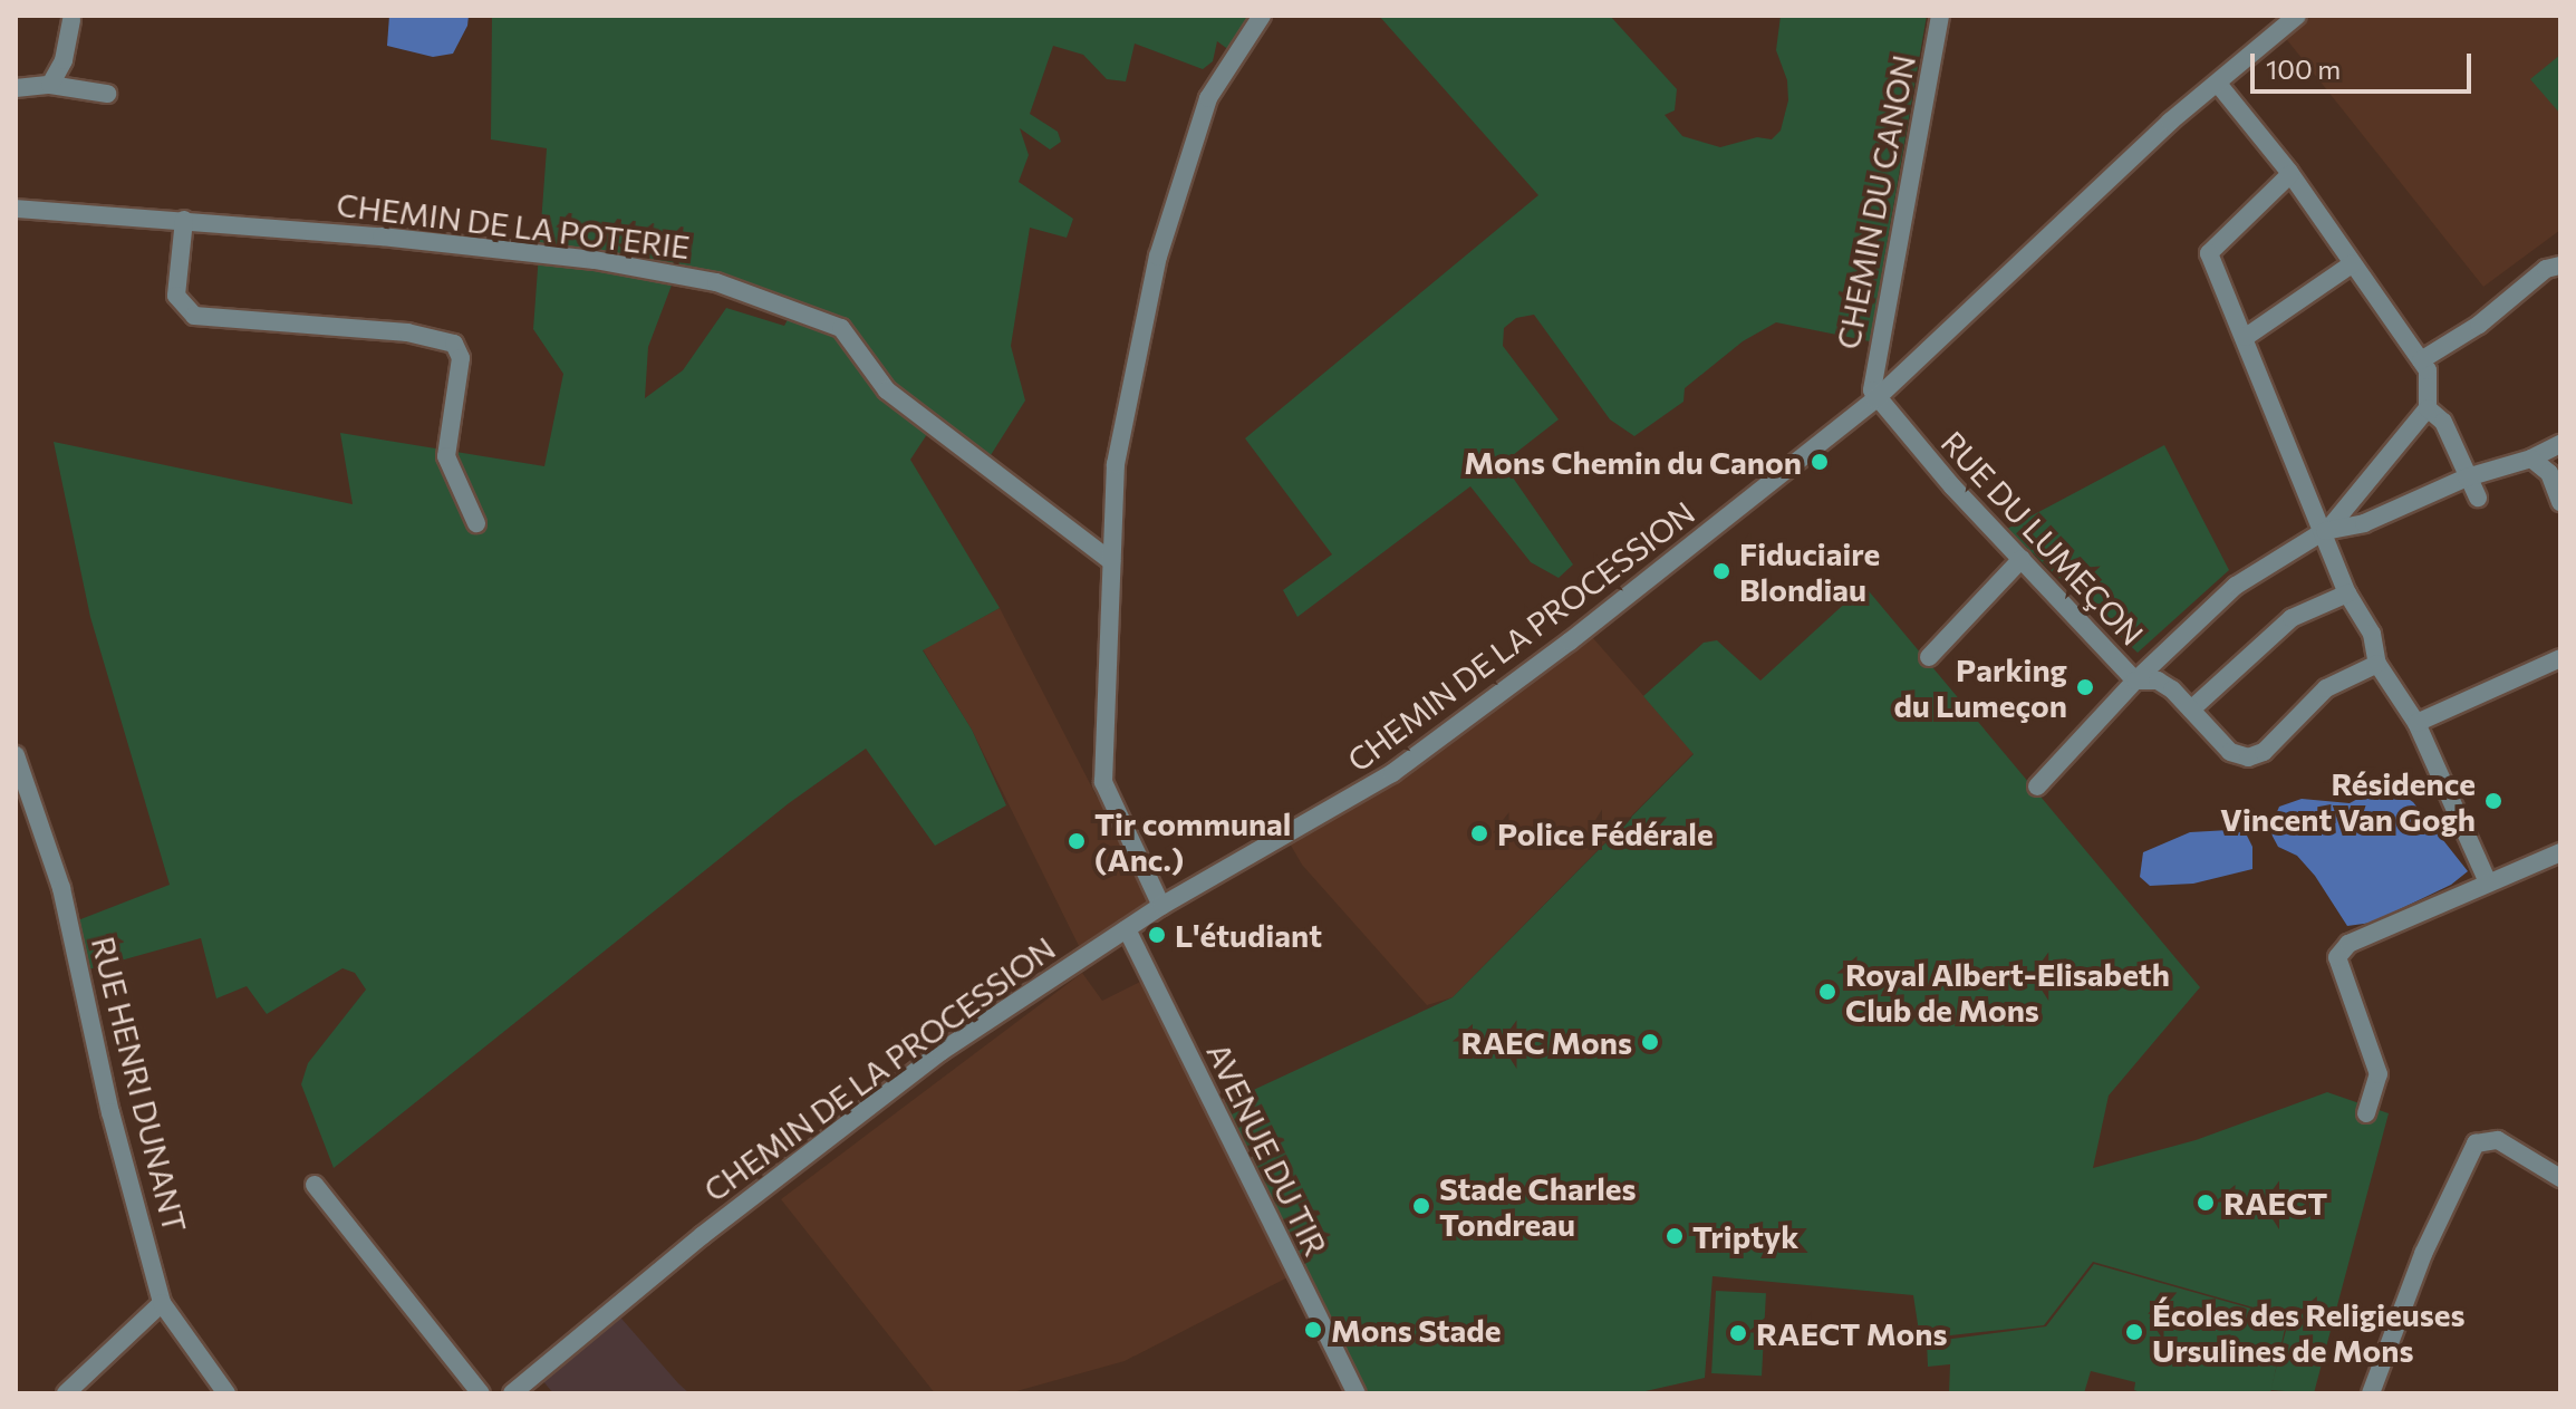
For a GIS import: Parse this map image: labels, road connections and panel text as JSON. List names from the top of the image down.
{
  "streets": {
    "street": [
      "CHEMIN DU CANON",
      "CHEMIN DE LA POTERIE",
      "RUE DU LUMEÇON",
      "CHEMIN DE LA PROCESSION",
      "RUE HENRI DUNANT",
      "AVENUE DU TIR"
    ]
  },
  "crossings": [
    ["CHEMIN DU CANON", "RUE DU LUMEÇON"],
    ["CHEMIN DU CANON", "CHEMIN DE LA PROCESSION"],
    ["RUE DU LUMEÇON", "CHEMIN DE LA PROCESSION"],
    ["CHEMIN DE LA PROCESSION", "AVENUE DU TIR"]
  ],
  "places": [
    "Mons Chemin du Canon",
    "Fiduciaire Blondiau",
    "Parking du Lumeçon",
    "Résidence Vincent Van Gogh",
    "Police Fédérale",
    "Tir communal (Anc.)",
    "L'étudiant",
    "Royal Albert-Elisabeth Club de Mons",
    "RAEC Mons",
    "RAECT",
    "Stade Charles Tondreau",
    "Triptyk",
    "Mons Stade",
    "Écoles des Religieuses Ursulines de Mons",
    "RAECT Mons"
  ],
  "scale_bar": "100 m"
}
